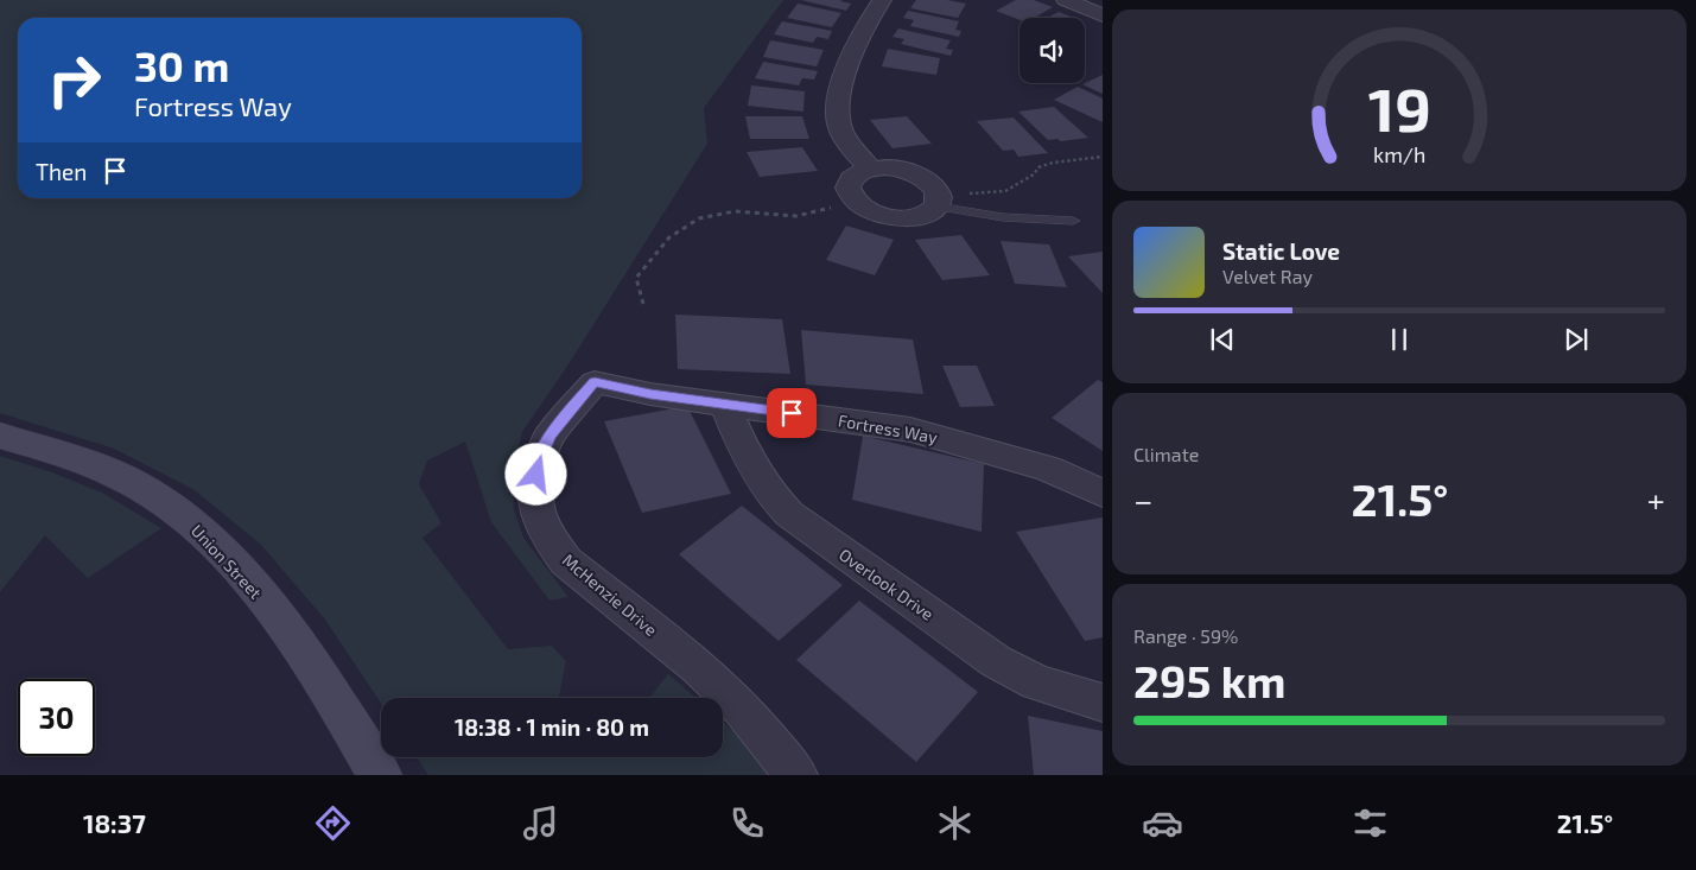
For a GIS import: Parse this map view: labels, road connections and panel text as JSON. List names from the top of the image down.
{
  "streets": {
    "street": [
      "Fortress Way",
      "Union Street",
      "Overlook Drive",
      "McHenzie Drive"
    ]
  },
  "crossings": [
    ["Fortress Way", "Overlook Drive"],
    ["Fortress Way", "McHenzie Drive"]
  ],
  "page": {
    "turn": ["30 m", "Fortress Way"],
    "then": "Then",
    "song": ["Static Love", "Velvet Ray"],
    "tile": [
      "Climate",
      ["Range · 59%", "295 km"]
    ],
    "heat": ["−", "21.5°", "+"],
    "limit": "30",
    "trip": "18:38 · 1 min · 80 m",
    "tabs": ["18:37", "21.5°"],
    "gauge": ["19", "km/h"]
  }
}
